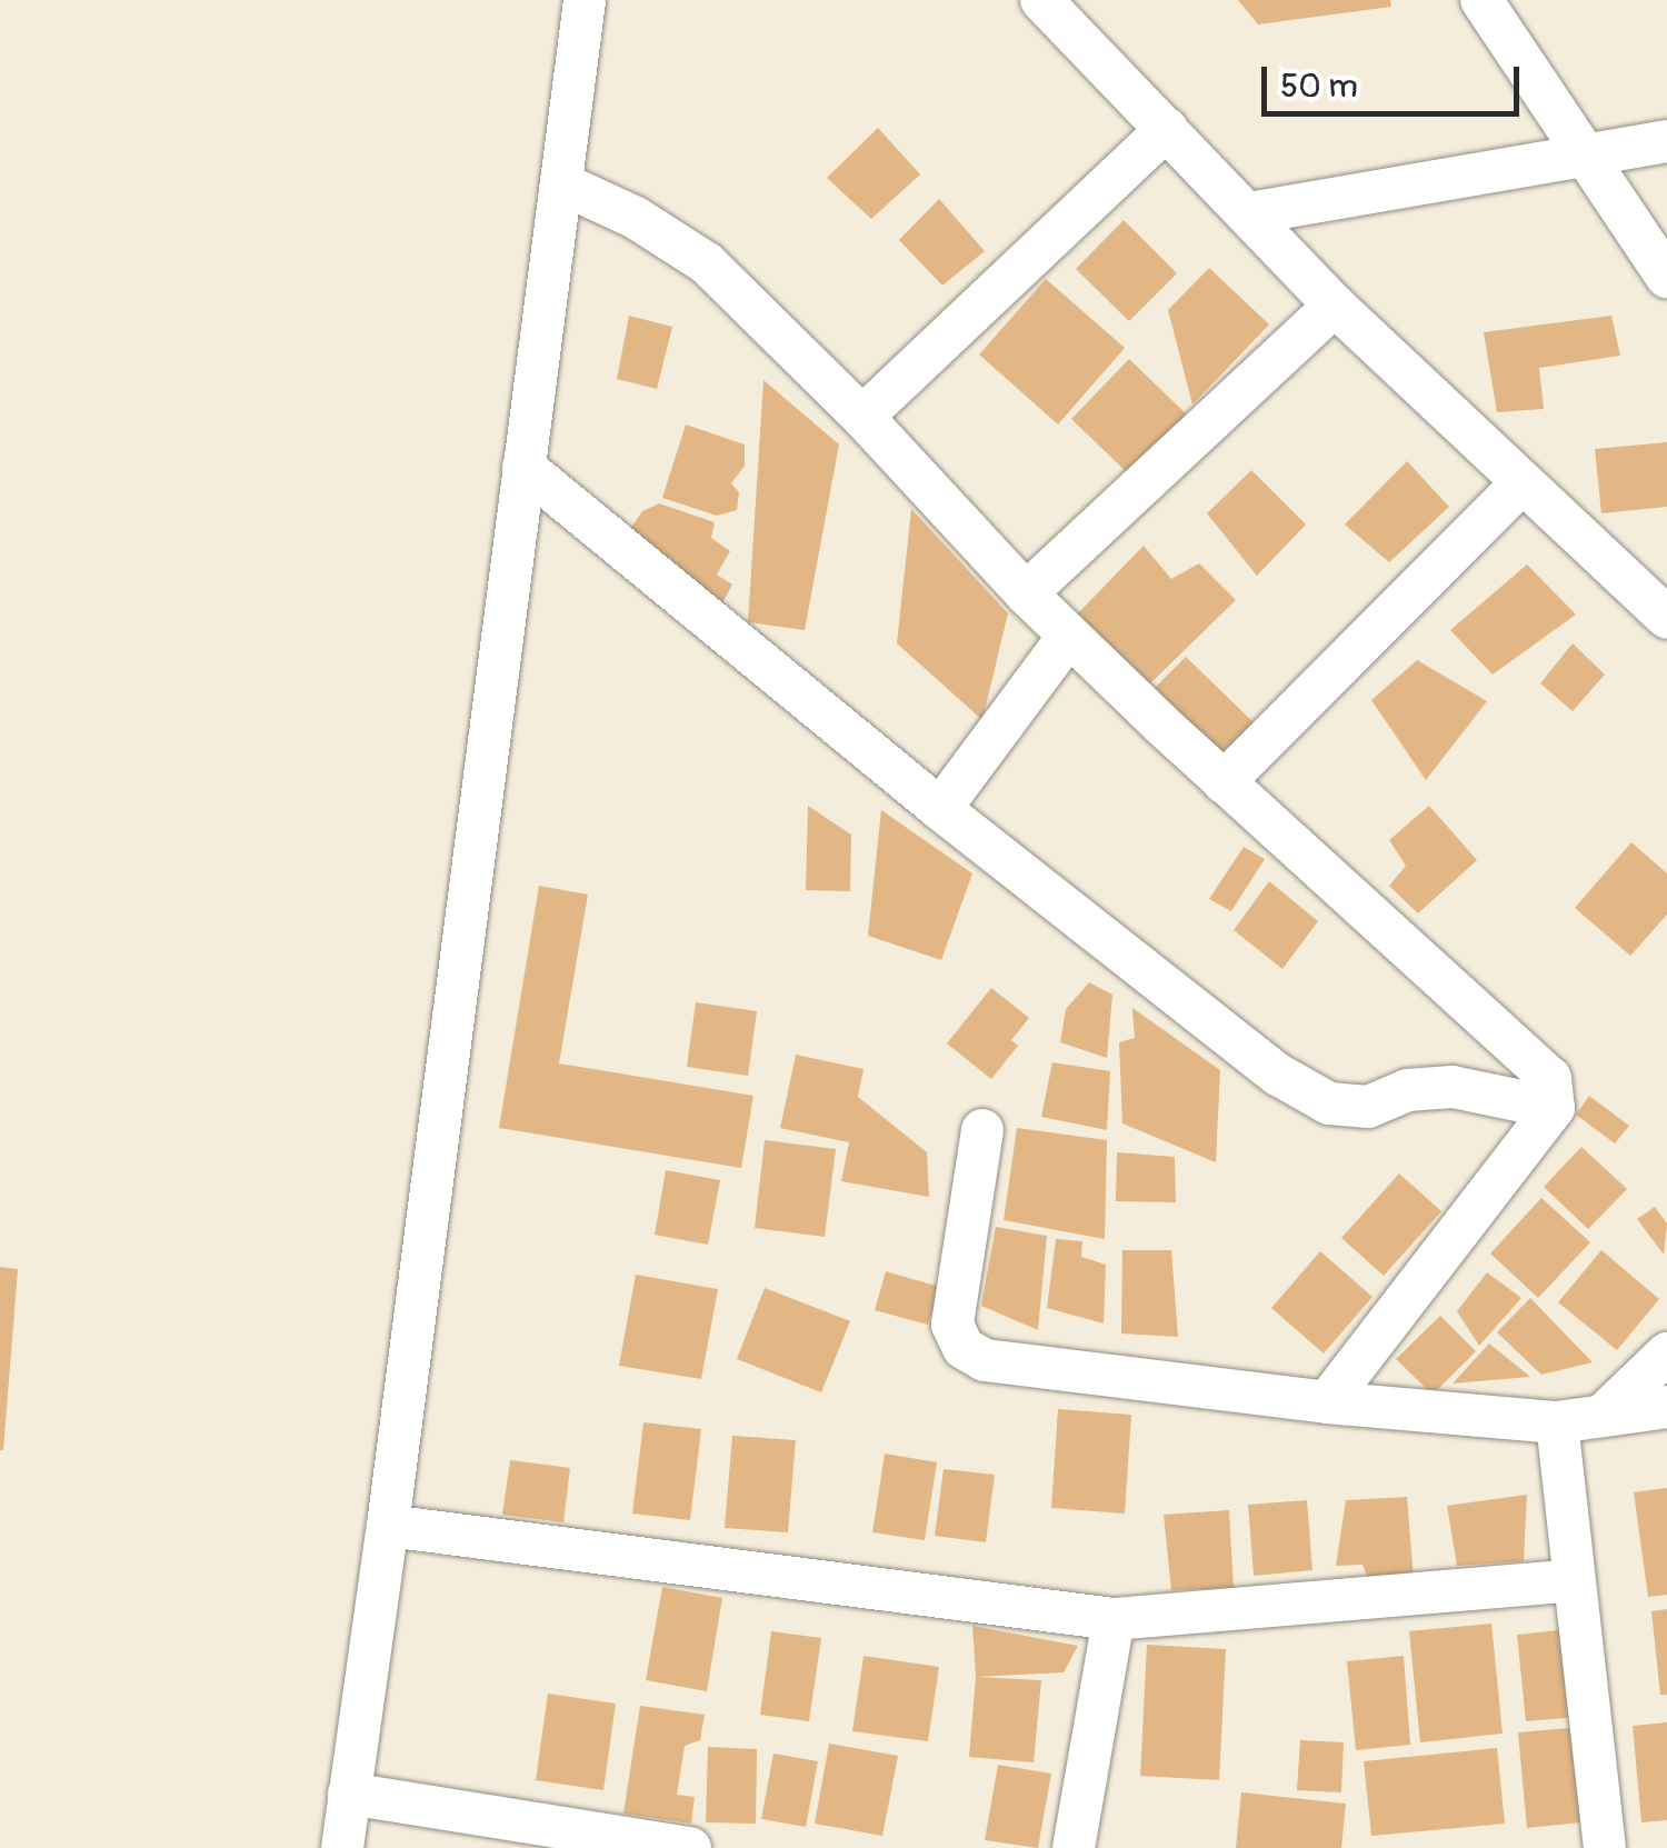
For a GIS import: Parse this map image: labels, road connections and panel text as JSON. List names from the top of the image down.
{
  "scale_bar": "50 m"
}
